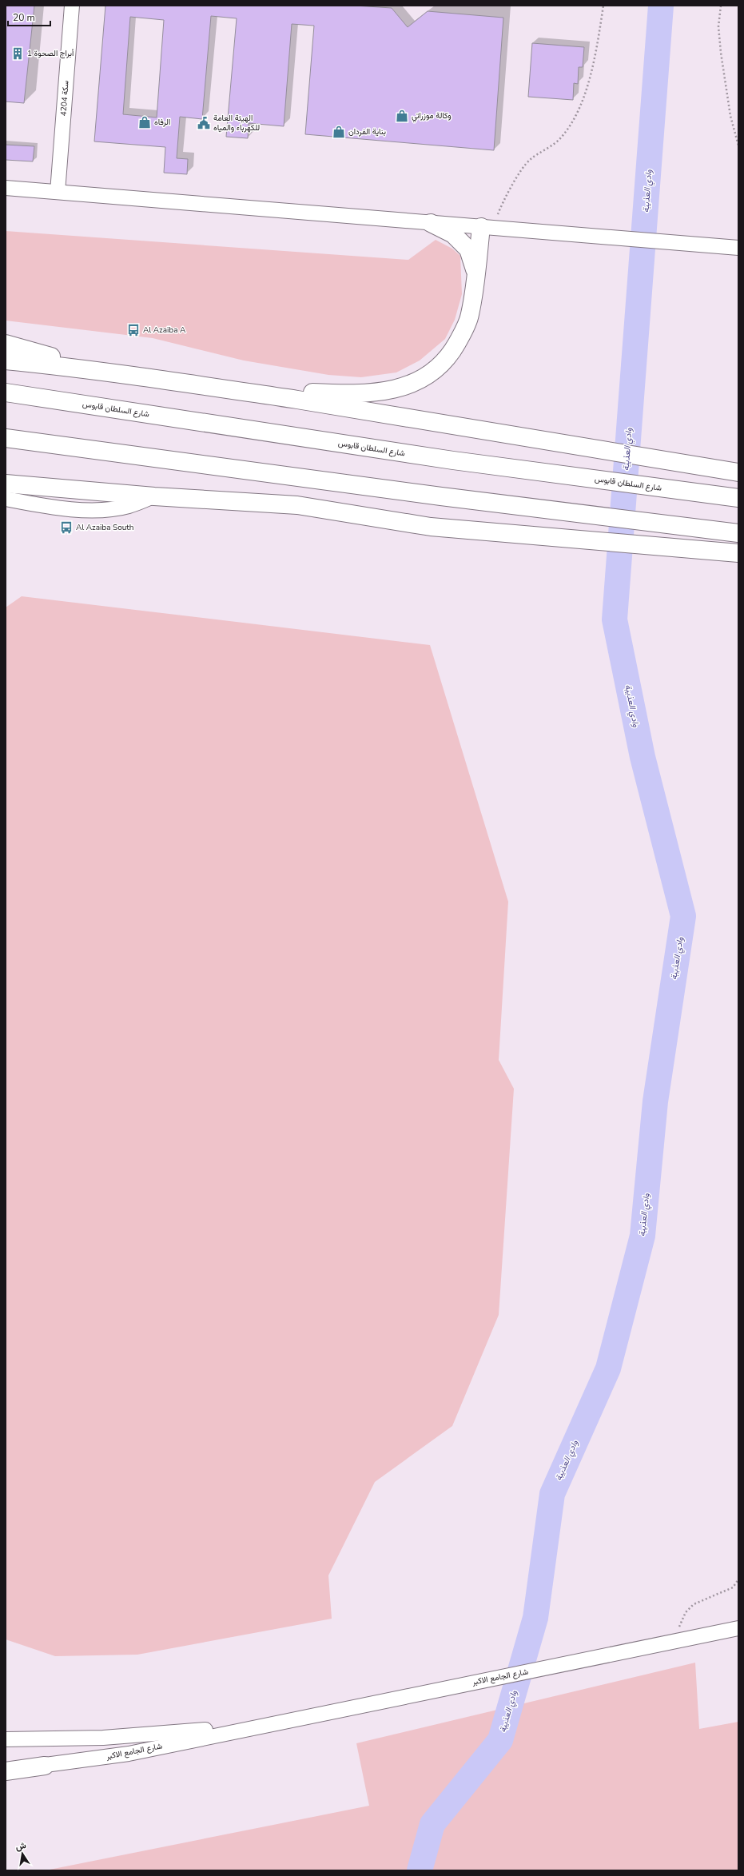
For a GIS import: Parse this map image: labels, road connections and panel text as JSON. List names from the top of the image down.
{
  "streets": {
    "main road": ["شارع السلطان قابوس"],
    "street": ["سكة 4204", "شارع الجامع الاكبر"]
  },
  "water": ["وادي العذيبة"],
  "places": {
    "building": ["أبراج الصحوة 1"],
    "shop": ["وكالة موزراتي", "الرفاه", "بناية الفردان"],
    "public building": ["الهيئة العامة للكهرباء والمياه"],
    "bus stop": ["Al Azaiba A", "Al Azaiba South"]
  },
  "scale_bar": "20 m",
  "north": "top"
}
